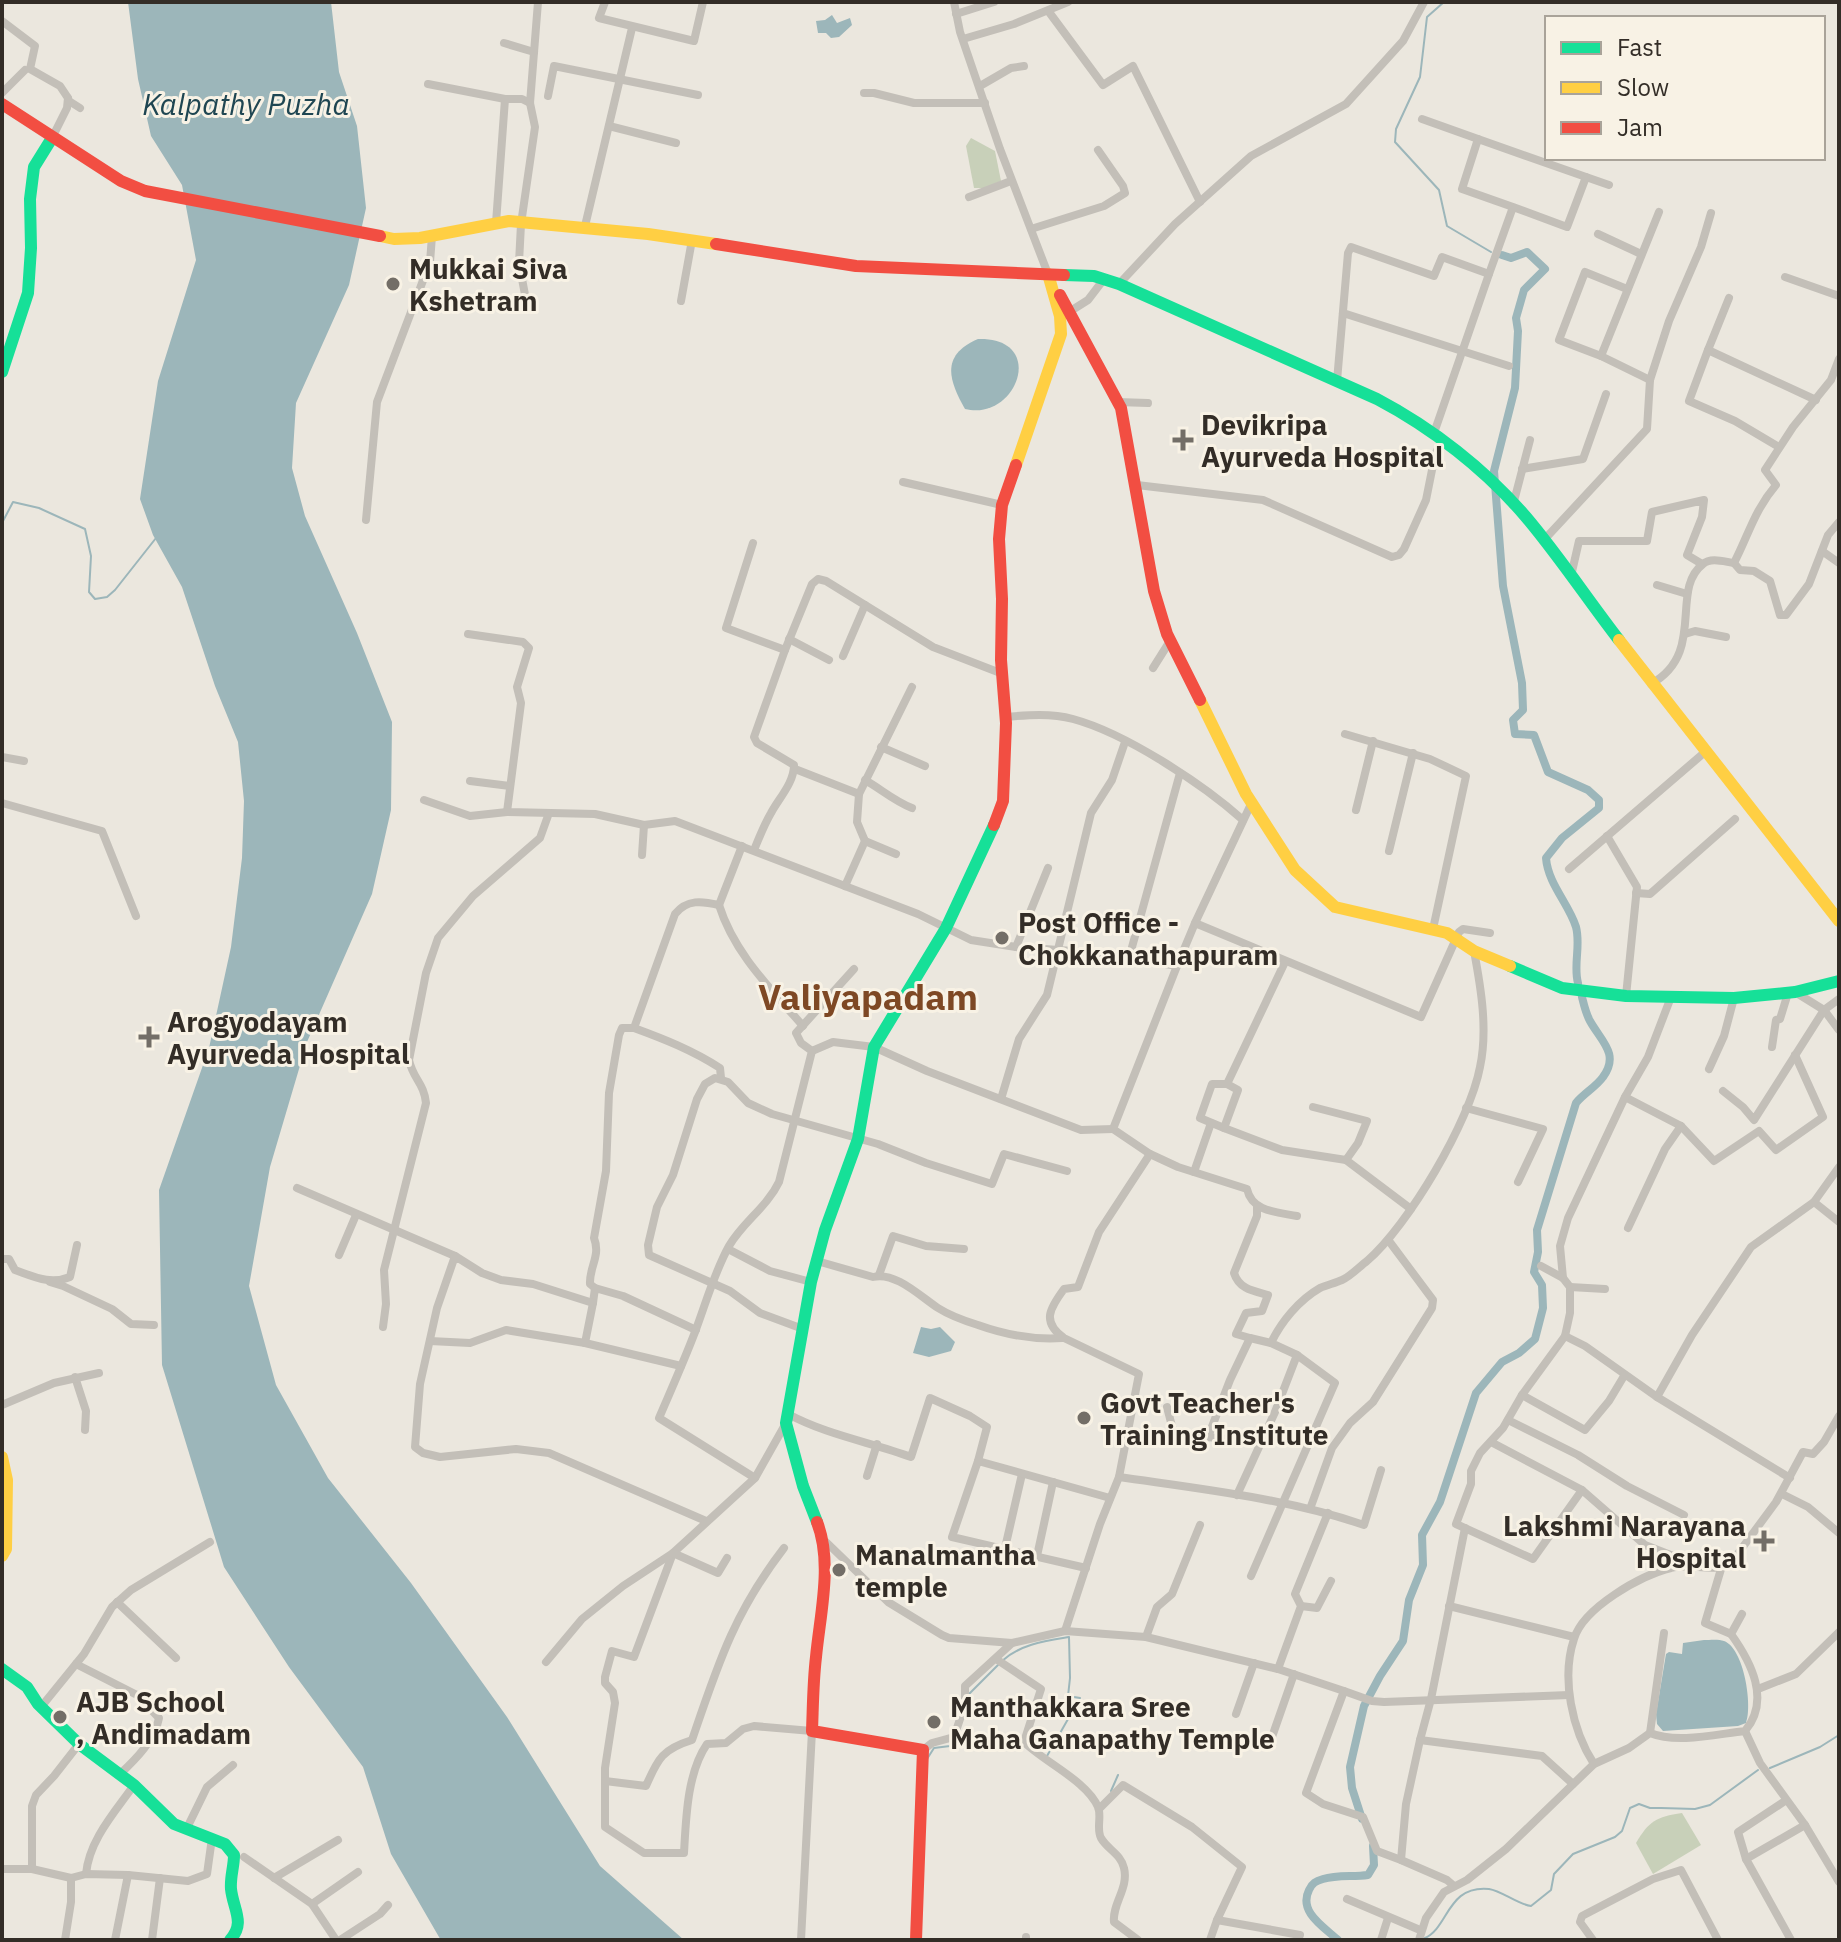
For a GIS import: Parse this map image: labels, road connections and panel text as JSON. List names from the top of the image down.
{
  "districts": ["Valiyapadam"],
  "water": ["Kalpathy Puzha"],
  "places": {
    "other": [
      "Mukkai Siva Kshetram",
      "Post Office - Chokkanathapuram",
      "Govt Teacher's Training Institute",
      "Manalmantha temple",
      "AJB School , Andimadam",
      "Manthakkara Sree Maha Ganapathy Temple"
    ],
    "health": ["Devikripa Ayurveda Hospital", "Arogyodayam Ayurveda Hospital", "Lakshmi Narayana Hospital"]
  },
  "legend": ["Fast", "Slow", "Jam"]
}
